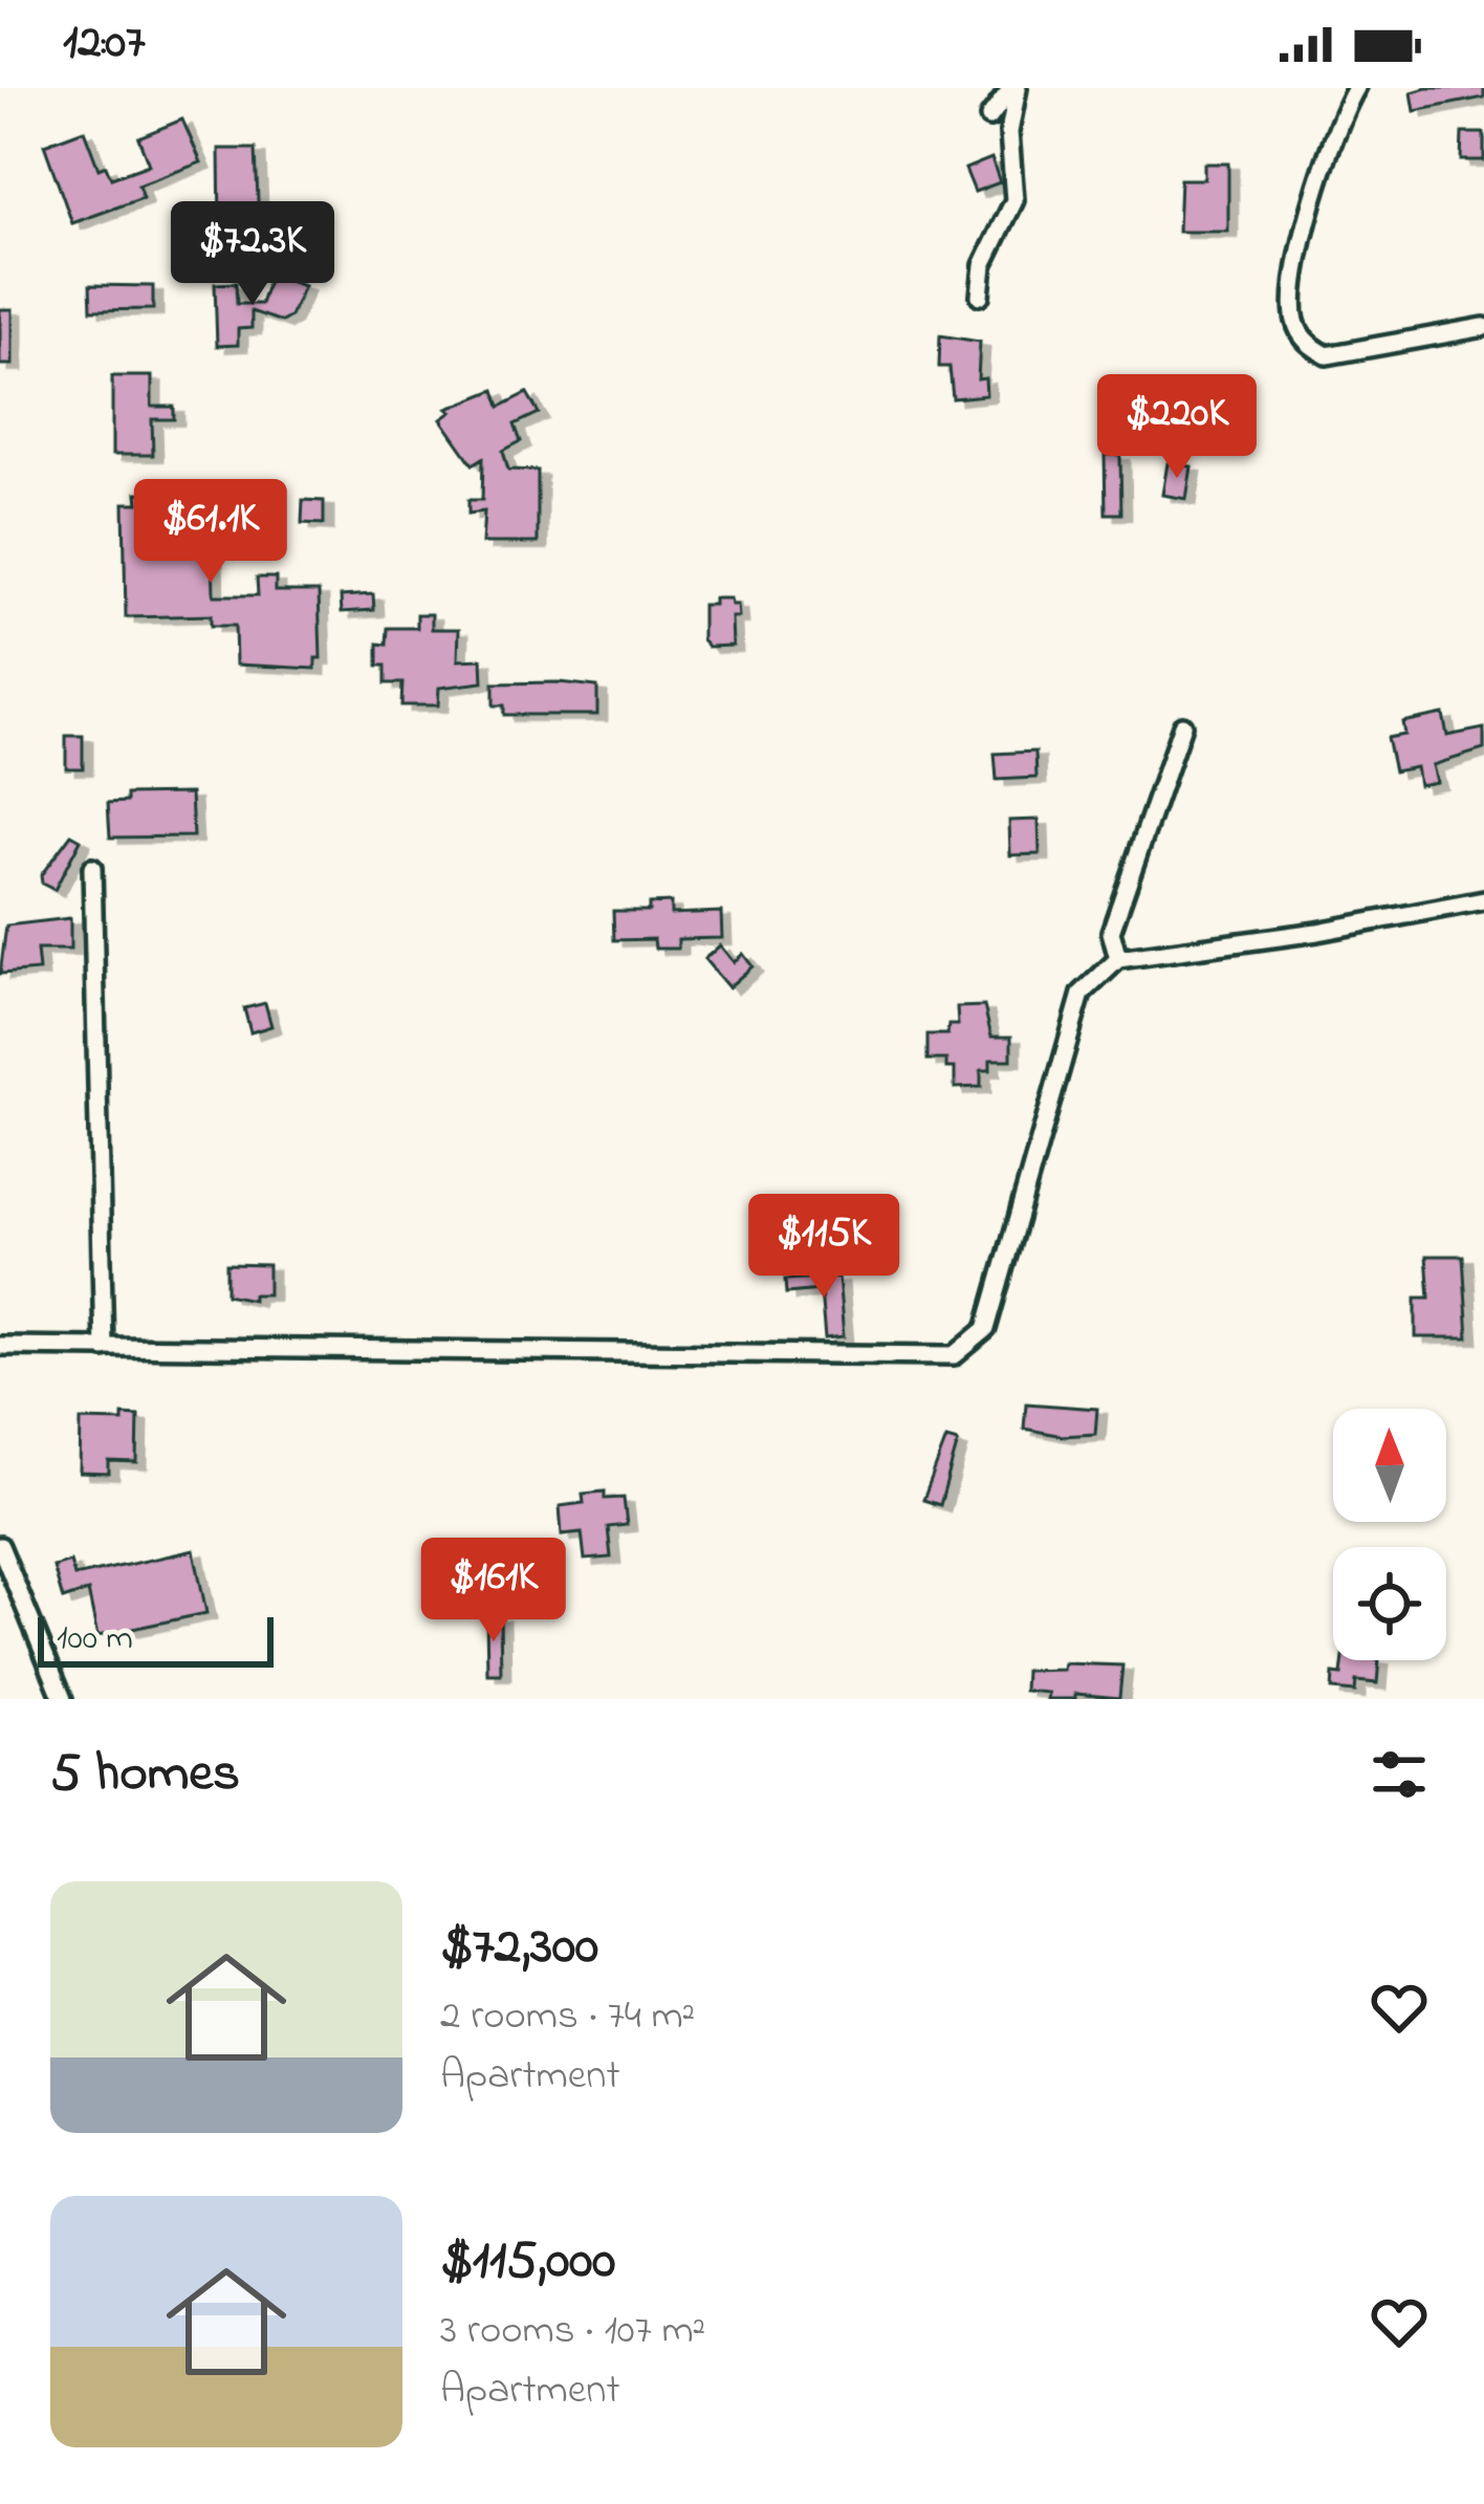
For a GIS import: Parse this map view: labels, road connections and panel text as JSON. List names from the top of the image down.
{
  "scale_bar": "100 m",
  "north": "top",
  "page": {
    "status": "12:07",
    "price": [
      "$72.3K",
      "$220K",
      "$61.1K",
      "$115K",
      "$161K"
    ],
    "scale": "100 m",
    "heading": "5 homes",
    "list": [
      {
        "name": "$72,300",
        "note": "2 rooms · 74 m² · Apartment"
      },
      {
        "name": "$115,000",
        "note": "3 rooms · 107 m² · Apartment"
      }
    ]
  }
}
